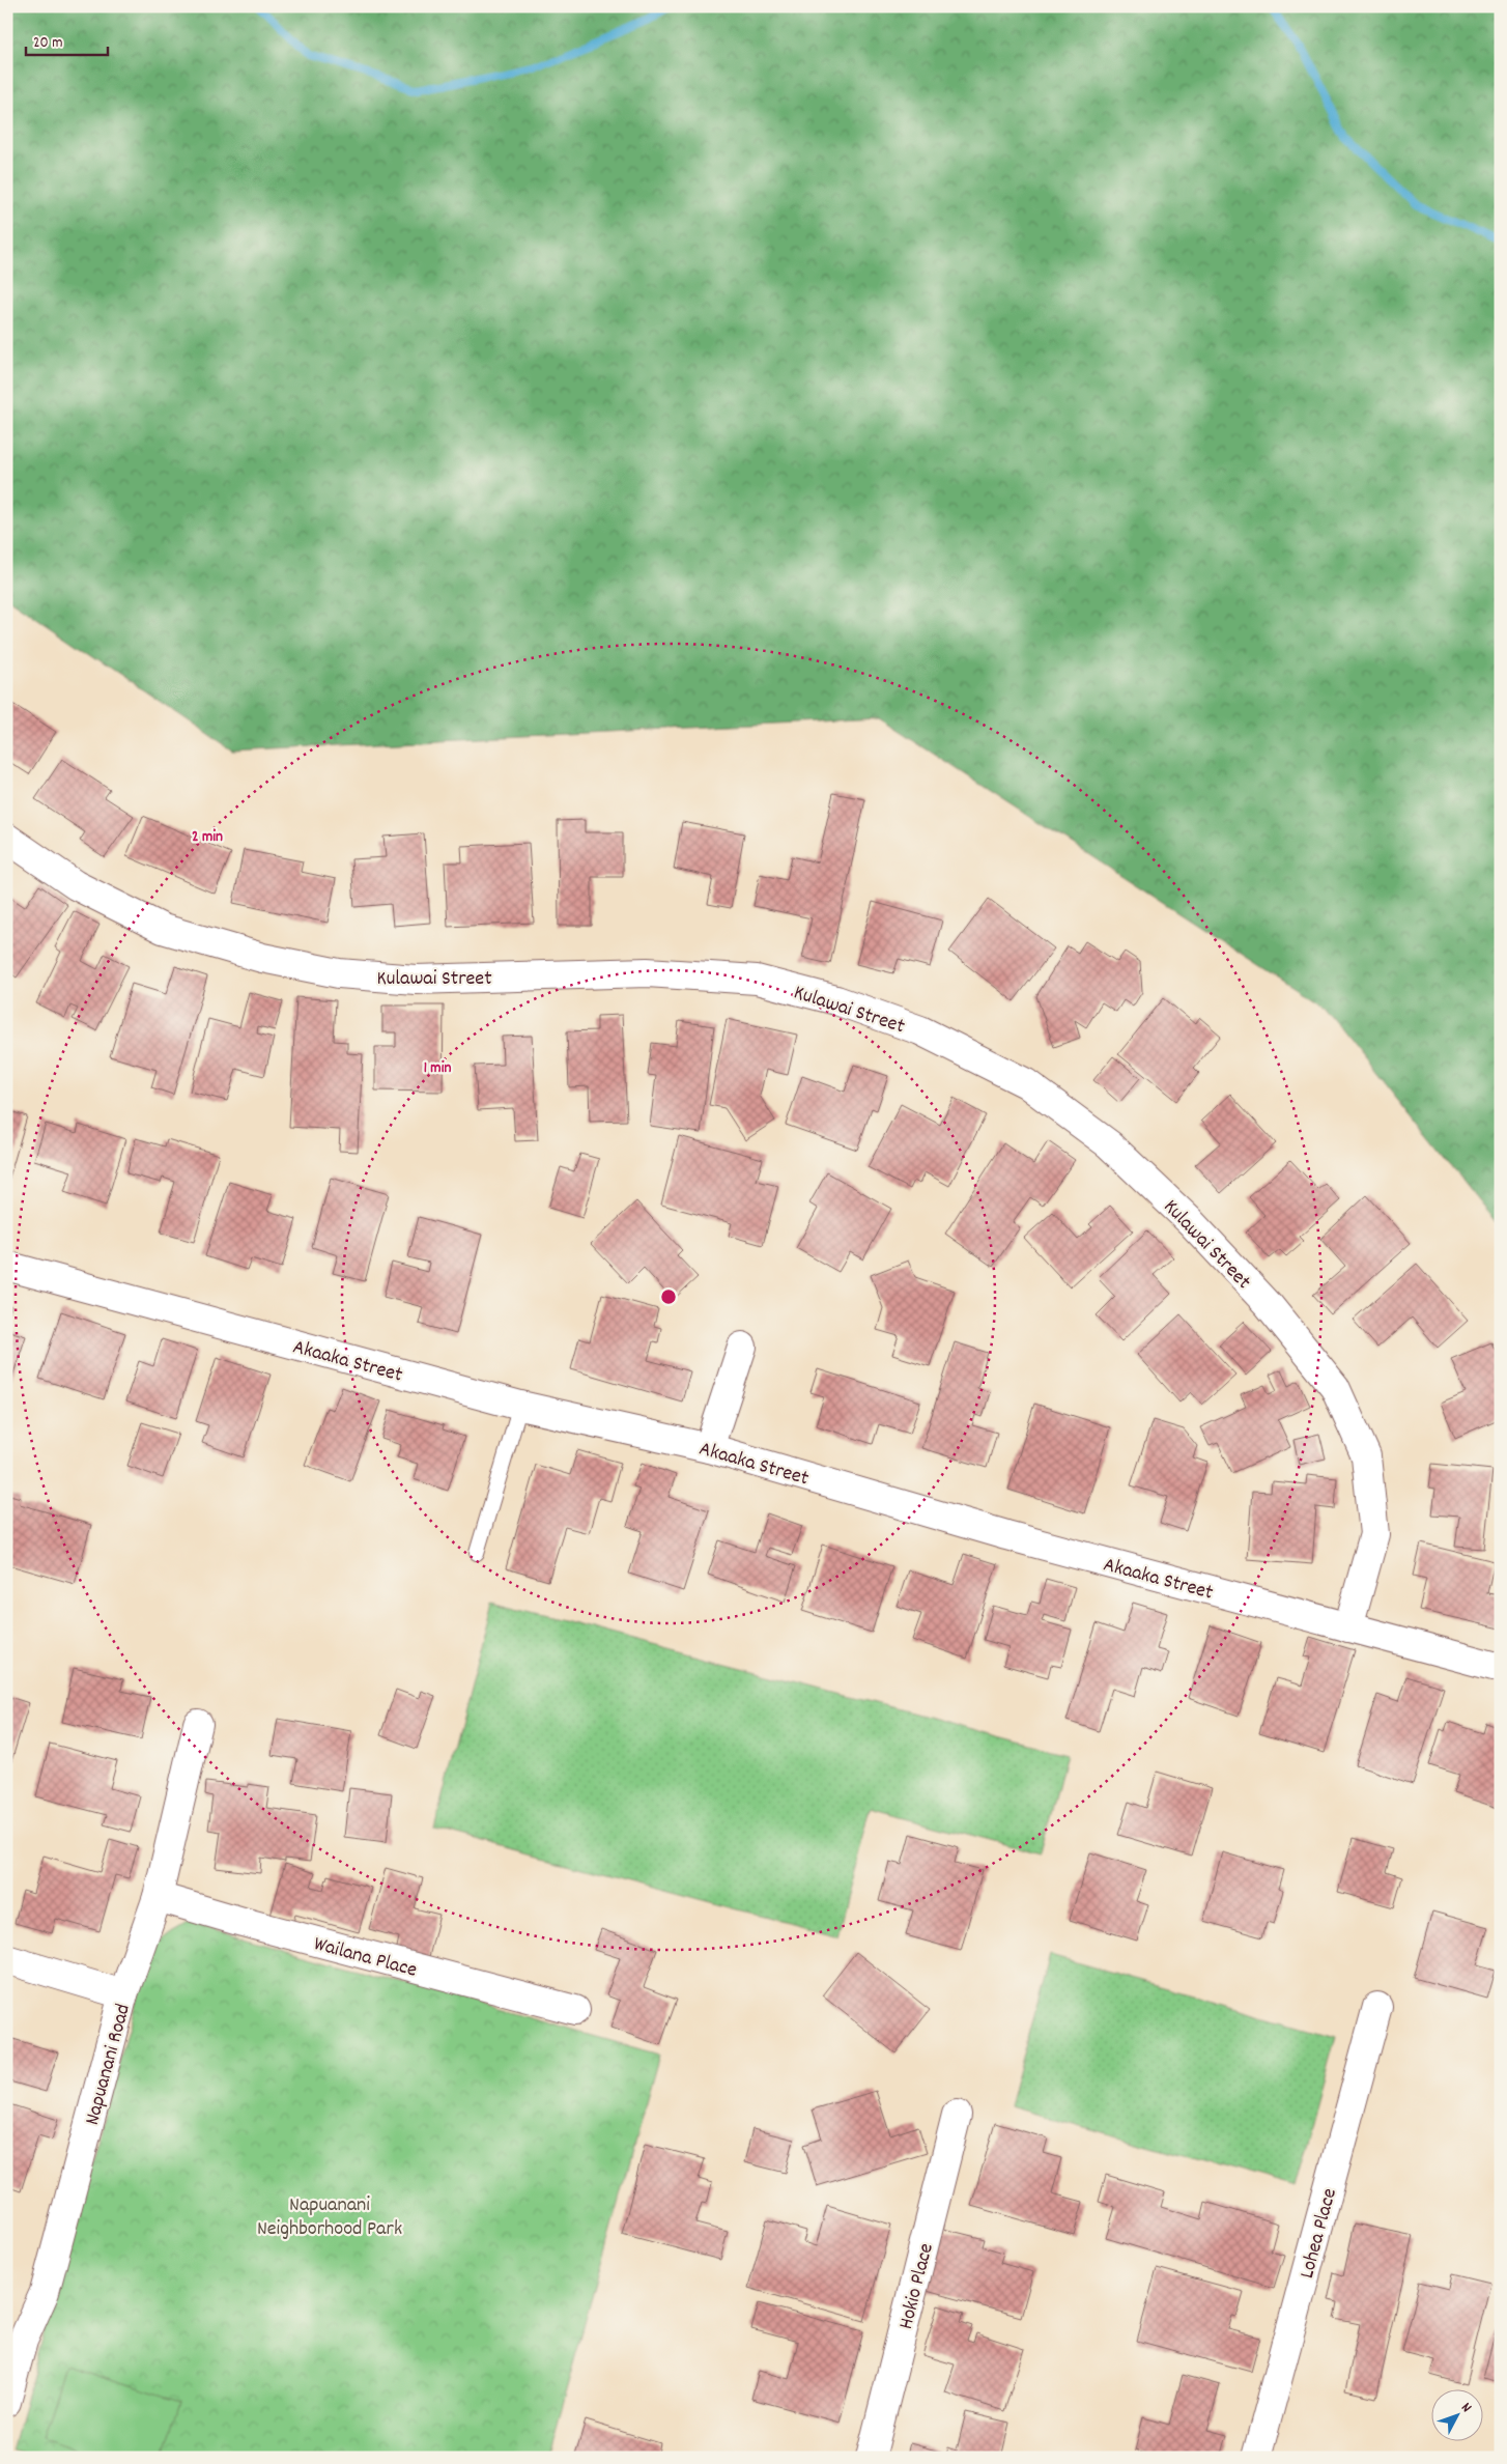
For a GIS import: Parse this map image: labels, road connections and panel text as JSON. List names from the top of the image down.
{
  "streets": {
    "street": [
      "Kulawai Street",
      "Akaaka Street",
      "Wailana Place",
      "Napuanani Road",
      "Lohea Place",
      "Hokio Place"
    ]
  },
  "crossings": [
    ["Kulawai Street", "Akaaka Street"],
    ["Wailana Place", "Napuanani Road"]
  ],
  "parks": ["Napuanani Neighborhood Park"],
  "scale_bar": "20 m",
  "north": "top right",
  "rings": ["2 min", "1 min"]
}
